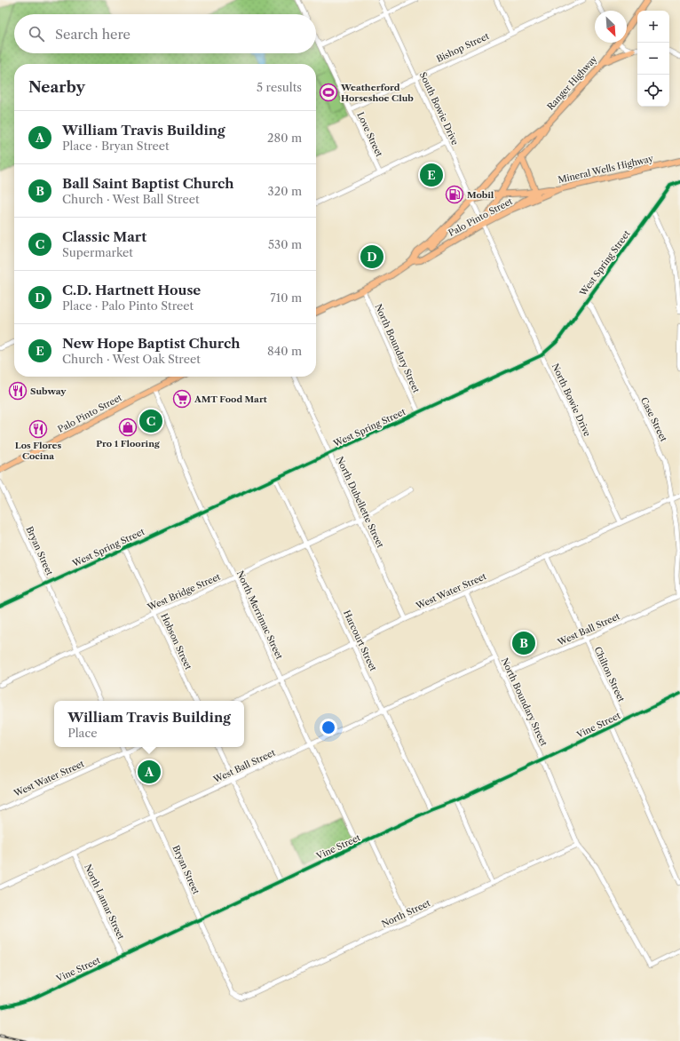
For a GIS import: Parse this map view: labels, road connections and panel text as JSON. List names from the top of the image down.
{
  "streets": {
    "main road": ["Ranger Highway", "Mineral Wells Highway", "Palo Pinto Street"],
    "street": [
      "Bishop Street",
      "South Bowie Drive",
      "Love Street",
      "West Spring Street",
      "North Boundary Street",
      "North Bowie Drive",
      "Case Street",
      "North Dubellette Street",
      "Bryan Street",
      "West Water Street",
      "West Bridge Street",
      "North Merrimac Street",
      "West Ball Street",
      "Harcourt Street",
      "Hobson Street",
      "Chilton Street",
      "Vine Street",
      "North Lamar Street",
      "North Street"
    ]
  },
  "crossings": [
    ["Bishop Street", "South Bowie Drive"],
    ["Bishop Street", "Love Street"],
    ["Ranger Highway", "South Bowie Drive"],
    ["Ranger Highway", "Mineral Wells Highway"],
    ["Ranger Highway", "Palo Pinto Street"],
    ["Ranger Highway", "North Bowie Drive"],
    ["South Bowie Drive", "Mineral Wells Highway"],
    ["South Bowie Drive", "Palo Pinto Street"],
    ["South Bowie Drive", "North Bowie Drive"],
    ["Mineral Wells Highway", "Palo Pinto Street"],
    ["Palo Pinto Street", "North Boundary Street"],
    ["Palo Pinto Street", "North Bowie Drive"],
    ["Palo Pinto Street", "North Merrimac Street"],
    ["West Spring Street", "North Boundary Street"],
    ["West Spring Street", "North Bowie Drive"],
    ["West Spring Street", "Case Street"],
    ["West Spring Street", "North Dubellette Street"],
    ["West Spring Street", "Bryan Street"],
    ["West Spring Street", "North Merrimac Street"],
    ["West Spring Street", "Harcourt Street"],
    ["West Spring Street", "Hobson Street"],
    ["North Boundary Street", "West Water Street"],
    ["North Boundary Street", "West Ball Street"],
    ["North Boundary Street", "Vine Street"],
    ["North Boundary Street", "North Street"],
    ["North Bowie Drive", "West Water Street"],
    ["Case Street", "West Water Street"],
    ["Case Street", "West Ball Street"],
    ["North Dubellette Street", "West Water Street"],
    ["North Dubellette Street", "West Bridge Street"],
    ["Bryan Street", "West Water Street"],
    ["Bryan Street", "West Bridge Street"],
    ["Bryan Street", "West Ball Street"],
    ["Bryan Street", "Vine Street"],
    ["Bryan Street", "North Street"],
    ["West Water Street", "North Merrimac Street"],
    ["West Water Street", "Harcourt Street"],
    ["West Water Street", "Chilton Street"],
    ["West Bridge Street", "North Merrimac Street"],
    ["West Bridge Street", "Harcourt Street"],
    ["West Bridge Street", "Hobson Street"],
    ["North Merrimac Street", "West Ball Street"],
    ["North Merrimac Street", "Vine Street"],
    ["West Ball Street", "Harcourt Street"],
    ["West Ball Street", "Chilton Street"],
    ["West Ball Street", "North Lamar Street"],
    ["Harcourt Street", "Vine Street"],
    ["Chilton Street", "Vine Street"],
    ["Vine Street", "North Lamar Street"]
  ],
  "places": {
    "sports": ["Weatherford Horseshoe Club"],
    "fuel station": ["Mobil"],
    "restaurant": ["Subway", "Los Flores Cocina"],
    "supermarket": ["AMT Food Mart"],
    "shop": ["Pro 1 Flooring"]
  },
  "north": "bottom right",
  "page": {
    "map_buttons": ["+", "−"],
    "search": "Search here",
    "heading": ["Nearby", "5 results"],
    "list": [
      {
        "mark": "A",
        "name": "William Travis Building",
        "note": "Place · Bryan Street",
        "value": "280 m"
      },
      {
        "mark": "B",
        "name": "Ball Saint Baptist Church",
        "note": "Church · West Ball Street",
        "value": "320 m"
      },
      {
        "mark": "C",
        "name": "Classic Mart",
        "note": "Supermarket",
        "value": "530 m"
      },
      {
        "mark": "D",
        "name": "C.D. Hartnett House",
        "note": "Place · Palo Pinto Street",
        "value": "710 m"
      },
      {
        "mark": "E",
        "name": "New Hope Baptist Church",
        "note": "Church · West Oak Street",
        "value": "840 m"
      }
    ],
    "pins": [
      "E",
      "D",
      "C",
      "B",
      "A"
    ],
    "popup": ["William Travis Building", "Place"]
  }
}
